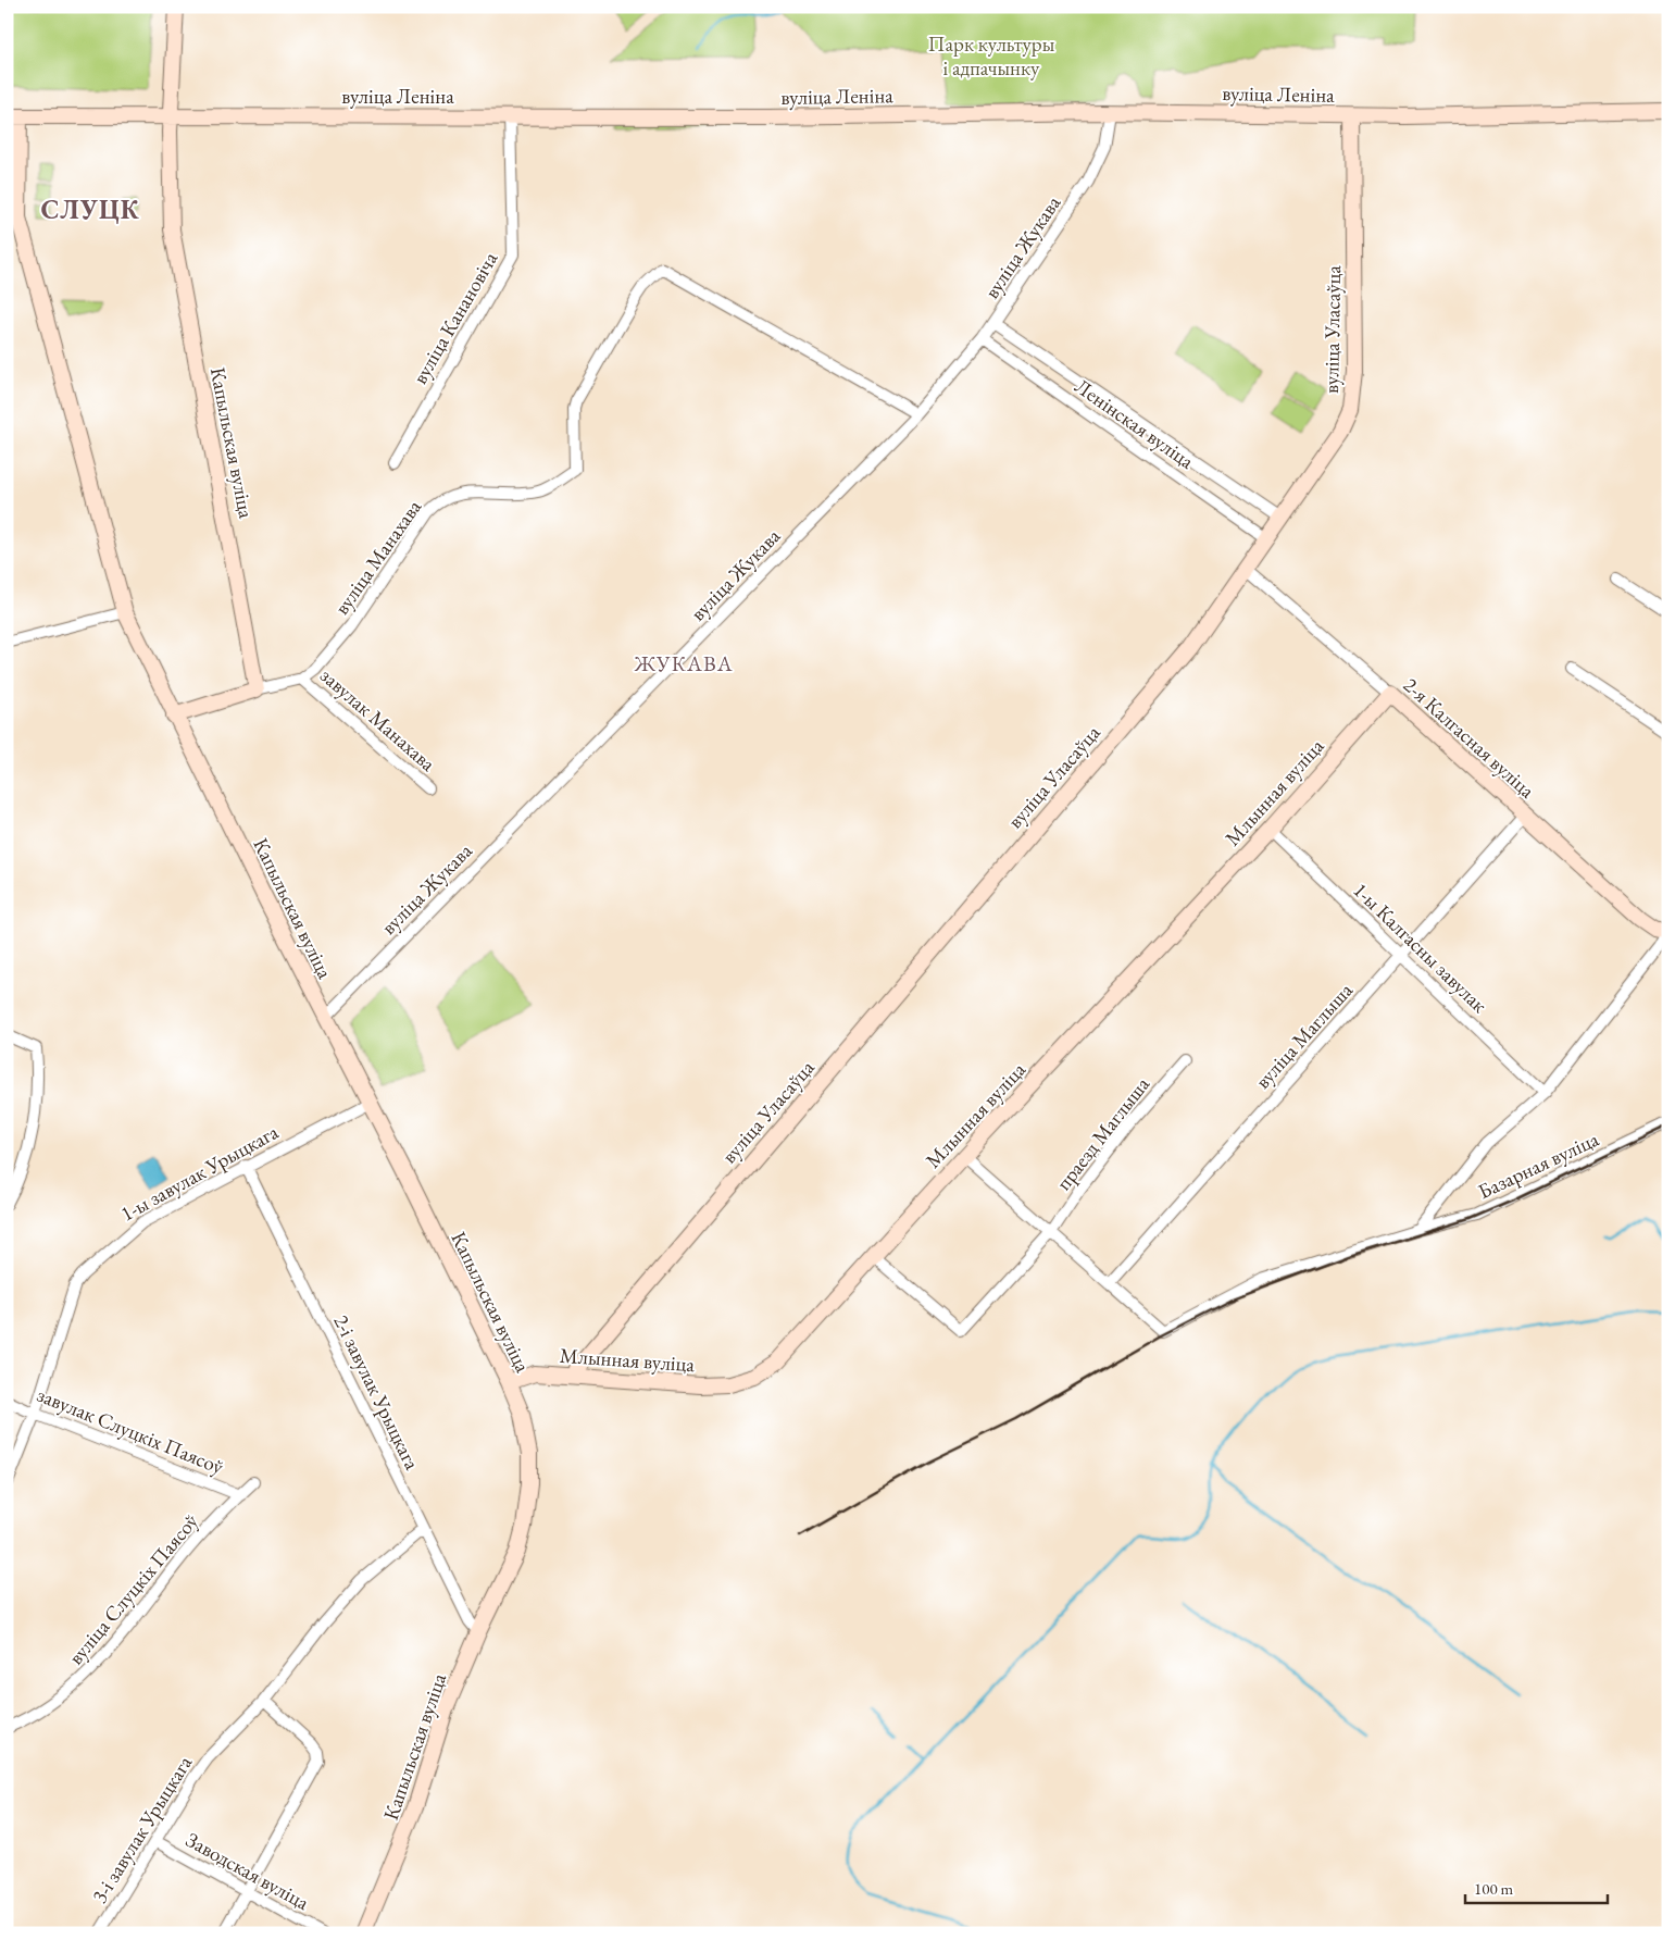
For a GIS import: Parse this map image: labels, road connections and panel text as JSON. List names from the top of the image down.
{
  "streets": {
    "main road": [
      "вуліца Леніна",
      "вуліца Уласаўца",
      "Капыльская вуліца",
      "2-я Калгасная вуліца",
      "Млынная вуліца"
    ],
    "street": [
      "вуліца Жукава",
      "вуліца Канановіча",
      "Ленінская вуліца",
      "вуліца Манахава",
      "завулак Манахава",
      "1-ы Калгасны завулак",
      "вуліца Маглыша",
      "праезд Маглыша",
      "Базарная вуліца",
      "1-ы завулак Урыцкага",
      "2-і завулак Урыцкага",
      "завулак Слуцкіх Паясоў",
      "вуліца Слуцкіх Паясоў",
      "3-і завулак Урыцкага",
      "Заводская вуліца"
    ]
  },
  "crossings": [
    ["вуліца Леніна", "вуліца Жукава"],
    ["вуліца Леніна", "вуліца Канановіча"],
    ["вуліца Леніна", "вуліца Уласаўца"],
    ["вуліца Леніна", "Капыльская вуліца"],
    ["вуліца Жукава", "Ленінская вуліца"],
    ["вуліца Жукава", "Капыльская вуліца"],
    ["вуліца Жукава", "вуліца Манахава"],
    ["вуліца Уласаўца", "Ленінская вуліца"],
    ["вуліца Уласаўца", "2-я Калгасная вуліца"],
    ["вуліца Уласаўца", "Млынная вуліца"],
    ["Капыльская вуліца", "вуліца Манахава"],
    ["Капыльская вуліца", "Млынная вуліца"],
    ["Капыльская вуліца", "1-ы завулак Урыцкага"],
    ["Капыльская вуліца", "2-і завулак Урыцкага"],
    ["вуліца Манахава", "завулак Манахава"],
    ["2-я Калгасная вуліца", "Млынная вуліца"],
    ["2-я Калгасная вуліца", "вуліца Маглыша"],
    ["Млынная вуліца", "1-ы Калгасны завулак"],
    ["Млынная вуліца", "праезд Маглыша"],
    ["1-ы Калгасны завулак", "вуліца Маглыша"],
    ["вуліца Маглыша", "Базарная вуліца"],
    ["1-ы завулак Урыцкага", "2-і завулак Урыцкага"],
    ["1-ы завулак Урыцкага", "завулак Слуцкіх Паясоў"],
    ["2-і завулак Урыцкага", "3-і завулак Урыцкага"],
    ["завулак Слуцкіх Паясоў", "вуліца Слуцкіх Паясоў"],
    ["3-і завулак Урыцкага", "Заводская вуліца"]
  ],
  "districts": ["СЛУЦК", "ЖУКАВА"],
  "parks": ["Парк культуры і адпачынку"],
  "scale_bar": "100 m"
}
